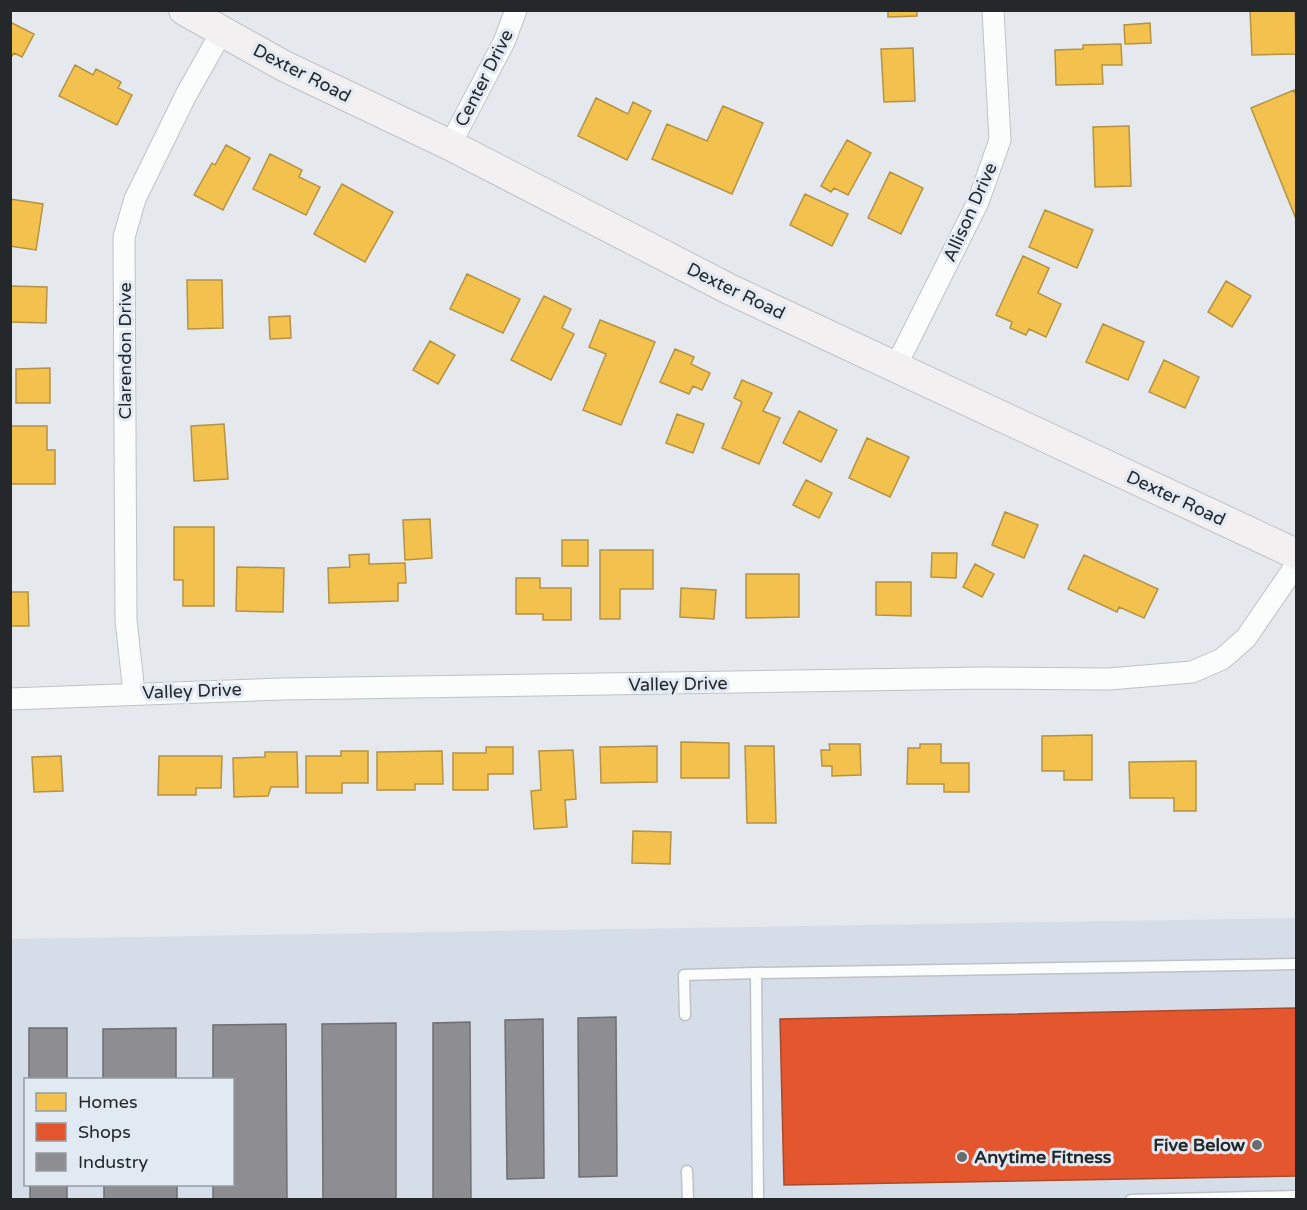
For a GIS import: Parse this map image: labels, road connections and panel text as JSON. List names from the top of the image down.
{
  "streets": {
    "main road": ["Dexter Road"],
    "street": [
      "Center Drive",
      "Allison Drive",
      "Clarendon Drive",
      "Valley Drive"
    ]
  },
  "crossings": [
    ["Dexter Road", "Center Drive"],
    ["Dexter Road", "Allison Drive"],
    ["Dexter Road", "Clarendon Drive"],
    ["Clarendon Drive", "Valley Drive"]
  ],
  "places": ["Five Below", "Anytime Fitness"],
  "legend": ["Homes", "Shops", "Industry"]
}
